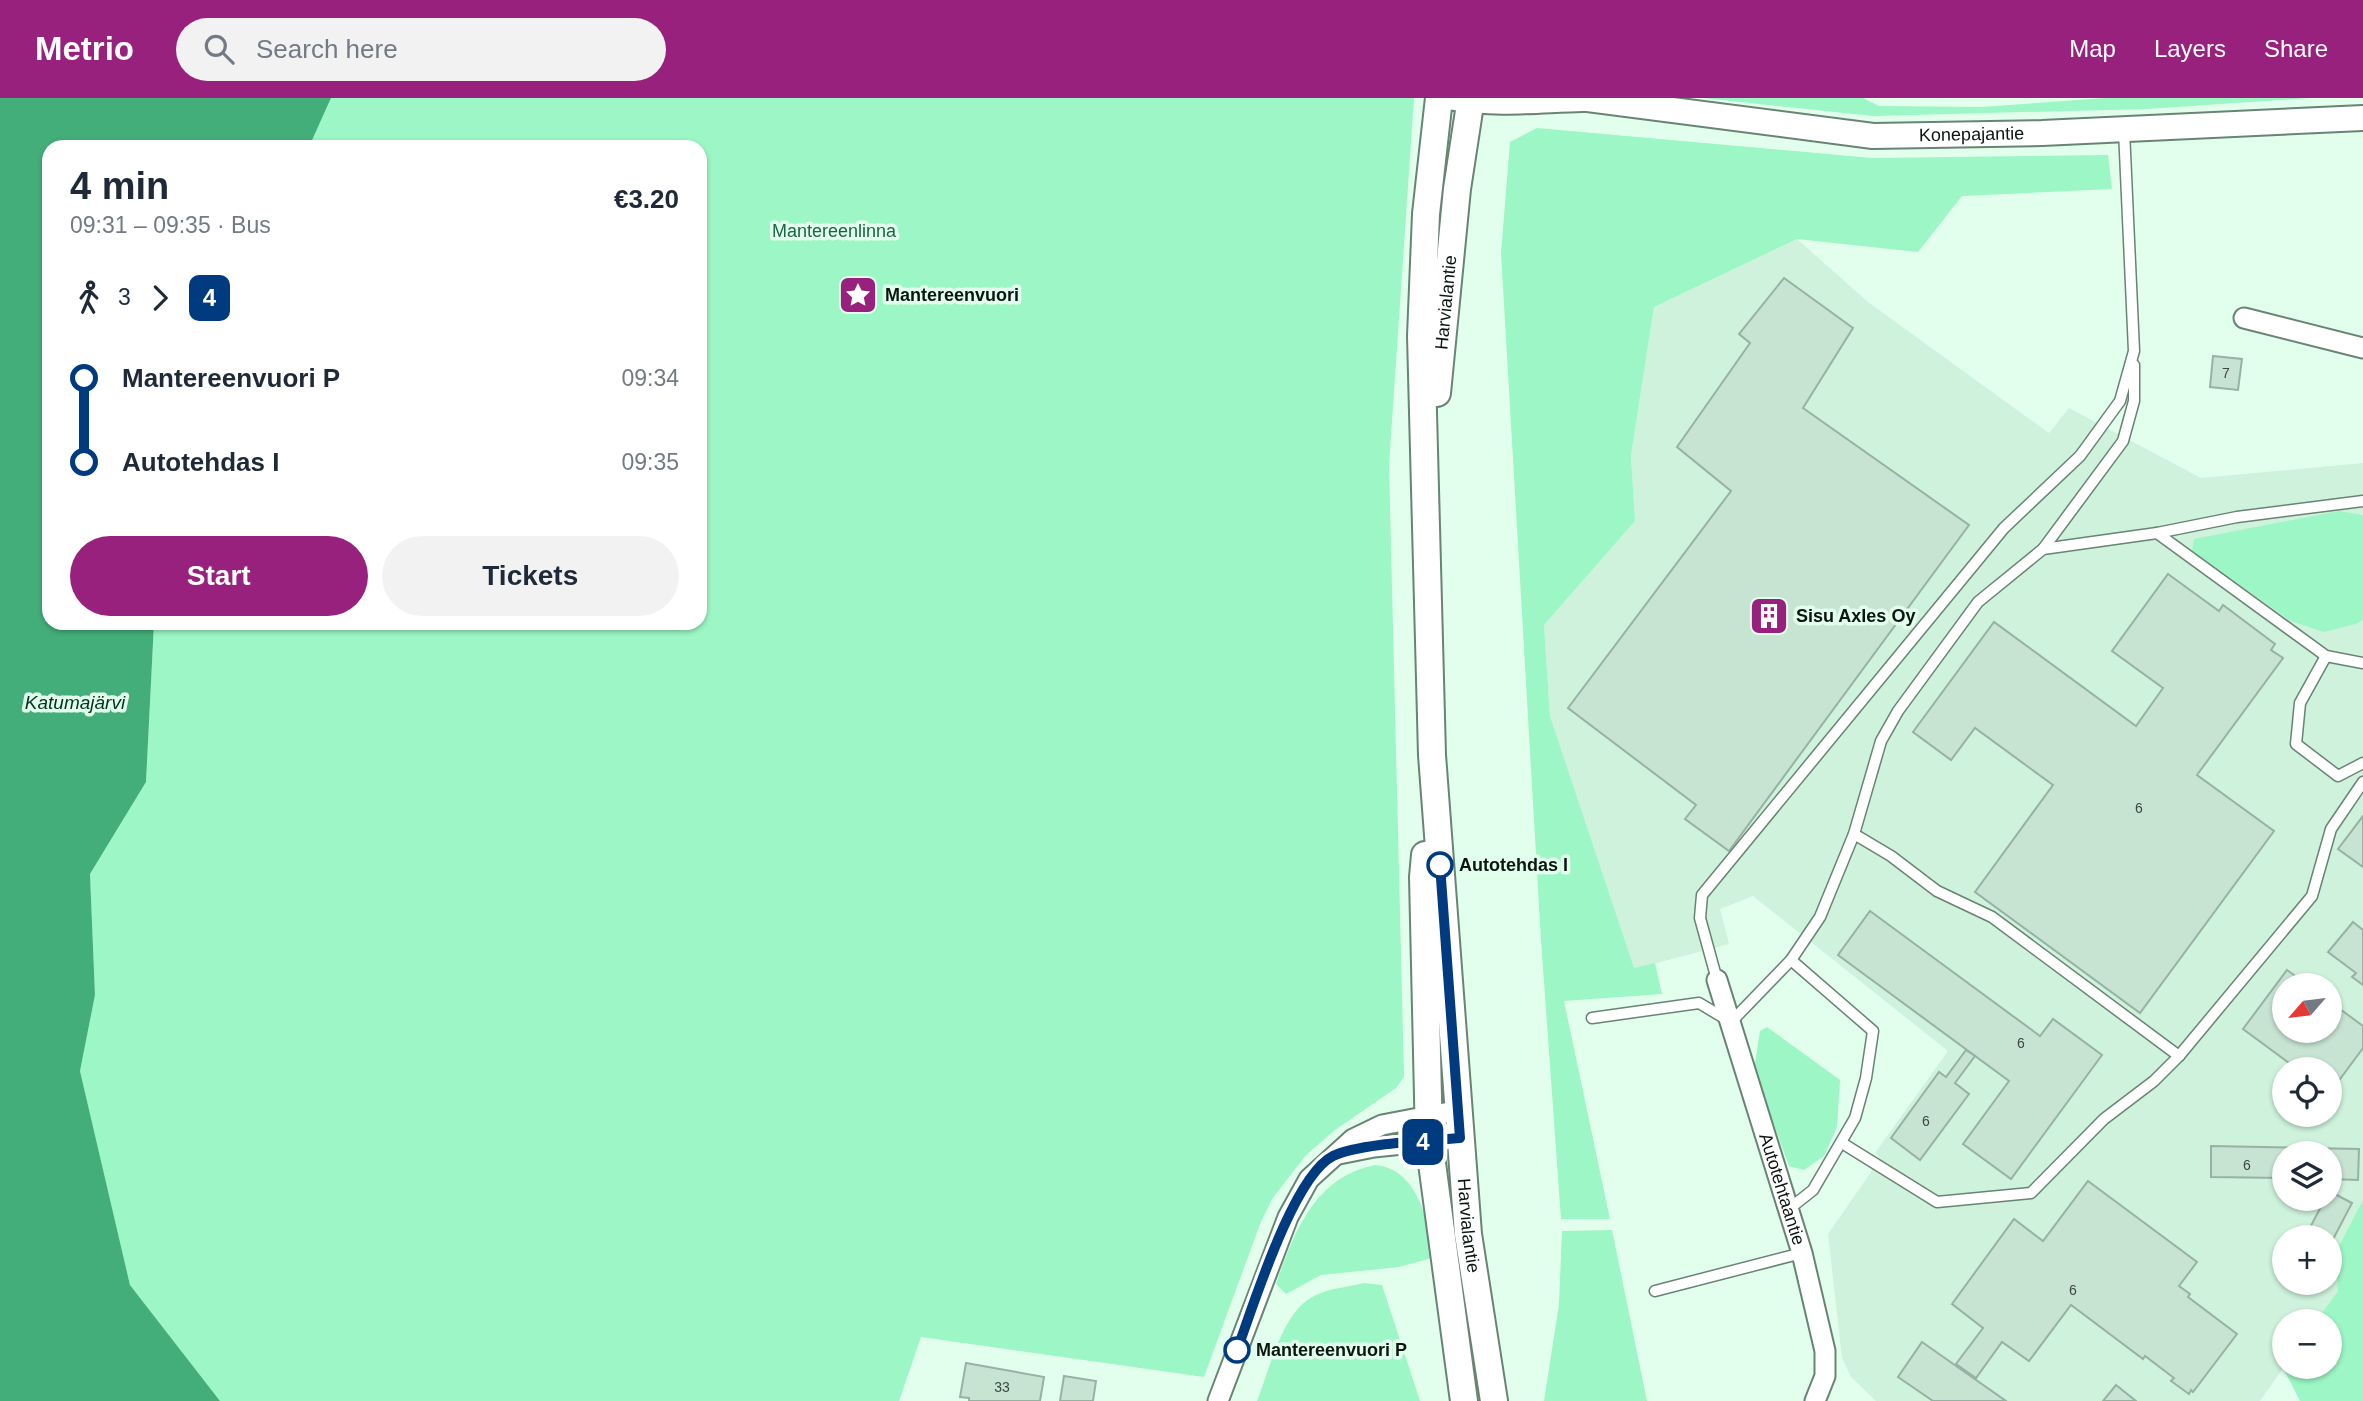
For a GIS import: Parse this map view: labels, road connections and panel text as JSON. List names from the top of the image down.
{
  "streets": {
    "main road": ["Harvialantie"],
    "street": ["Konepajantie", "Autotehtaantie"]
  },
  "crossings": [
    ["Konepajantie", "Harvialantie"]
  ],
  "water": ["Katumajärvi"],
  "parks": ["Mantereenlinna"],
  "places": {
    "place": ["Mantereenvuori"],
    "building": ["Sisu Axles Oy"],
    "other": ["Autotehdas I", "Mantereenvuori P"]
  },
  "lines": ["bus line 4"],
  "house_numbers": [
    "7",
    "6",
    "6",
    "6",
    "6",
    "6",
    "33"
  ],
  "north": "bottom left",
  "page": {
    "header": "Metrio",
    "search": "Search here",
    "nav": ["Map", "Layers", "Share"],
    "on_map": "4",
    "heading": ["4 min", "09:31 – 09:35 · Bus", "€3.20"],
    "legs": ["3", "4"],
    "list": [
      {
        "name": "Mantereenvuori P",
        "value": "09:34"
      },
      {
        "name": "Autotehdas I",
        "value": "09:35"
      }
    ],
    "buttons": ["Start", "Tickets"],
    "map_buttons": ["+", "−"]
  }
}
